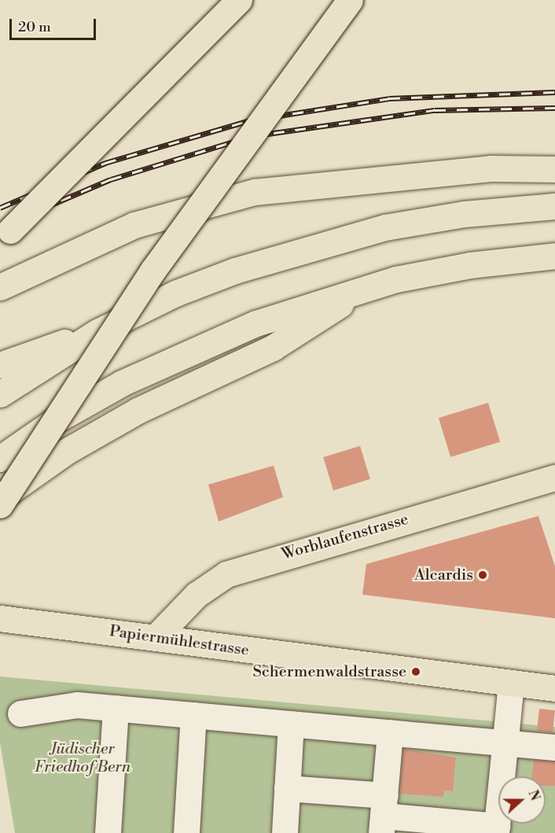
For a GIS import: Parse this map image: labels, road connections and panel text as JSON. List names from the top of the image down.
{
  "streets": {
    "main road": ["Worblaufenstrasse", "Papiermühlestrasse"]
  },
  "crossings": [
    ["Worblaufenstrasse", "Papiermühlestrasse"]
  ],
  "parks": ["Jüdischer Friedhof Bern"],
  "places": ["Alcardis", "Schermenwaldstrasse"],
  "scale_bar": "20 m",
  "north": "right"
}
